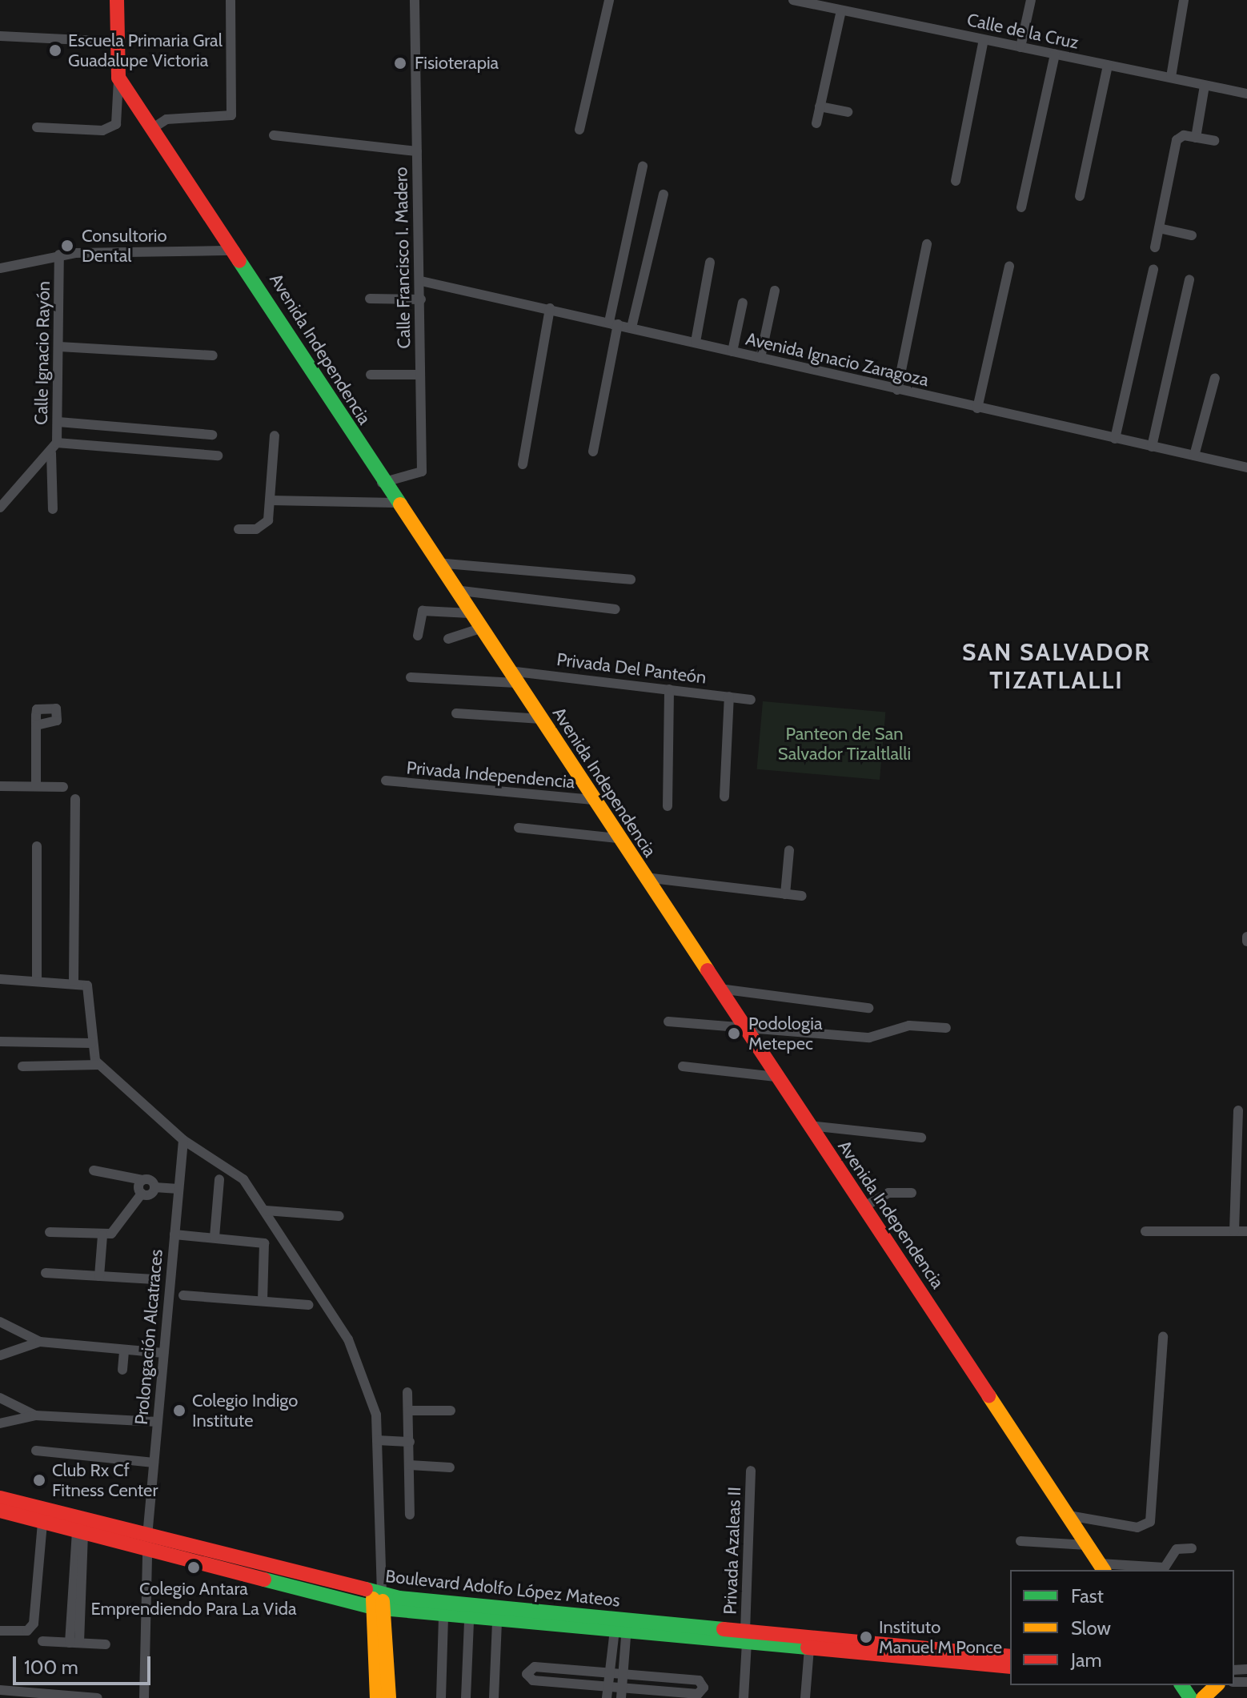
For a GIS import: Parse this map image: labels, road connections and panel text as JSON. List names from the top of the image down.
{
  "streets": {
    "street": [
      "Calle de la Cruz",
      "Calle Francisco I. Madero",
      "Avenida Independencia",
      "Calle Ignacio Rayón",
      "Avenida Ignacio Zaragoza",
      "Privada Del Panteón",
      "Privada Independencia",
      "Prolongación Alcatraces",
      "Privada Azaleas II",
      "Boulevard Adolfo López Mateos"
    ]
  },
  "crossings": [
    ["Calle Francisco I. Madero", "Avenida Independencia"],
    ["Calle Francisco I. Madero", "Avenida Ignacio Zaragoza"],
    ["Avenida Independencia", "Privada Del Panteón"],
    ["Avenida Independencia", "Privada Independencia"],
    ["Prolongación Alcatraces", "Boulevard Adolfo López Mateos"],
    ["Privada Azaleas II", "Boulevard Adolfo López Mateos"]
  ],
  "districts": ["SAN SALVADOR TIZATLALLI"],
  "parks": ["Panteon de San Salvador Tizaltlalli"],
  "places": [
    "Escuela Primaria Gral Guadalupe Victoria",
    "Fisioterapia",
    "Consultorio Dental",
    "Podologia Metepec",
    "Colegio Indigo Institute",
    "Club Rx Cf Fitness Center",
    "Colegio Antara Emprendiendo Para La Vida",
    "Instituto Manuel M Ponce"
  ],
  "legend": ["Fast", "Slow", "Jam"],
  "scale_bar": "100 m"
}
